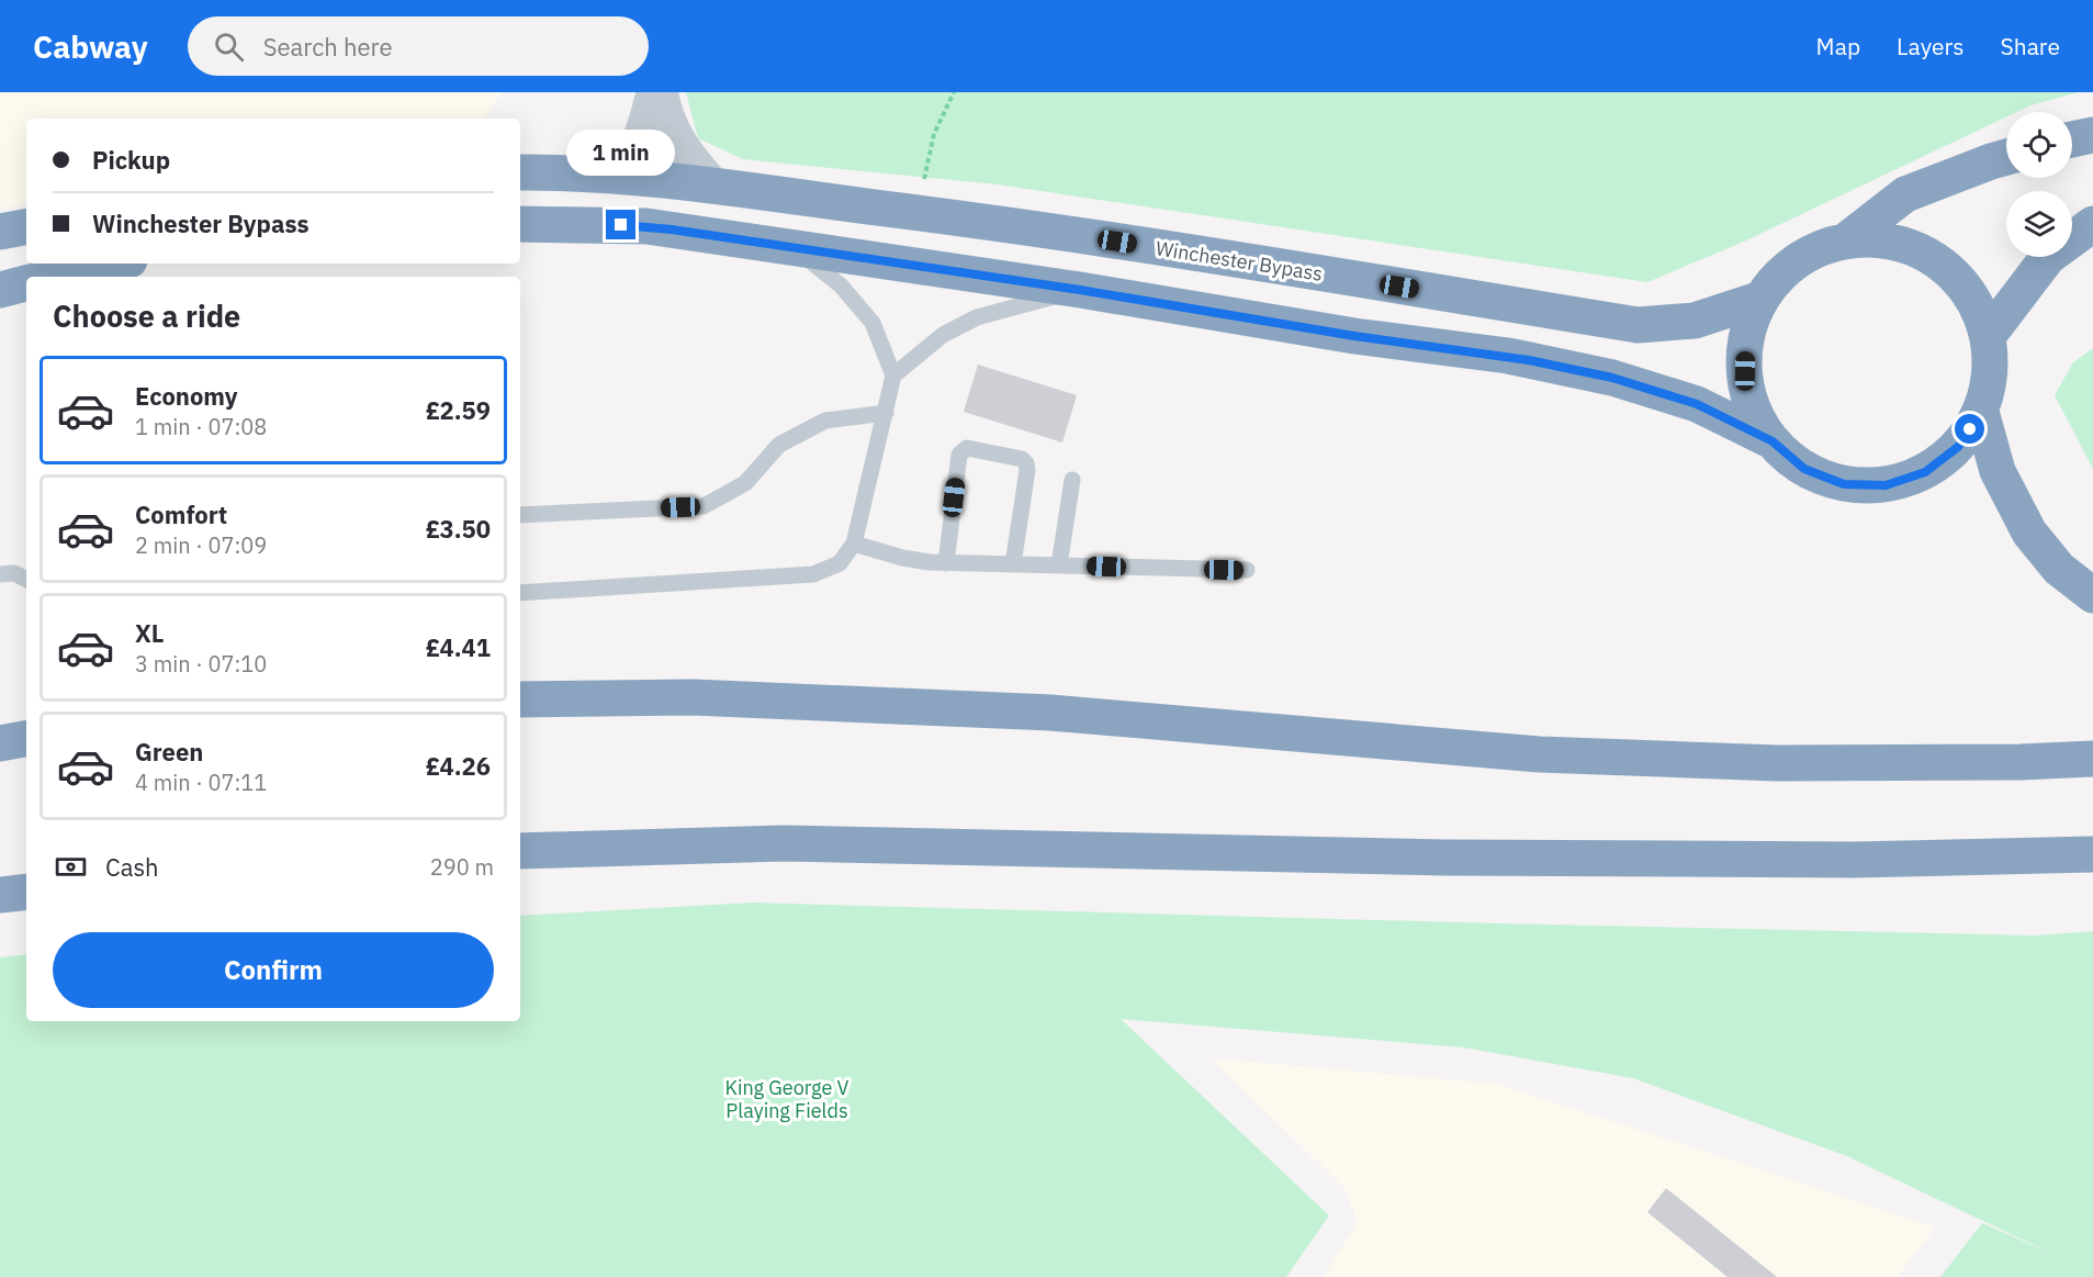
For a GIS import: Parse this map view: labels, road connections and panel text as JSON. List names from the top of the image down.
{
  "streets": {
    "highway": ["Winchester Bypass"]
  },
  "parks": ["King George V Playing Fields"],
  "page": {
    "header": "Cabway",
    "search": "Search here",
    "nav": ["Map", "Layers", "Share"],
    "banner": ["Pickup", "Winchester Bypass"],
    "bubble": "1 min",
    "heading": "Choose a ride",
    "list": [
      {
        "name": "Economy",
        "note": "1 min · 07:08",
        "value": "£2.59"
      },
      {
        "name": "Comfort",
        "note": "2 min · 07:09",
        "value": "£3.50"
      },
      {
        "name": "XL",
        "note": "3 min · 07:10",
        "value": "£4.41"
      },
      {
        "name": "Green",
        "note": "4 min · 07:11",
        "value": "£4.26"
      }
    ],
    "pay": ["Cash", "290 m"],
    "buttons": "Confirm"
  }
}
